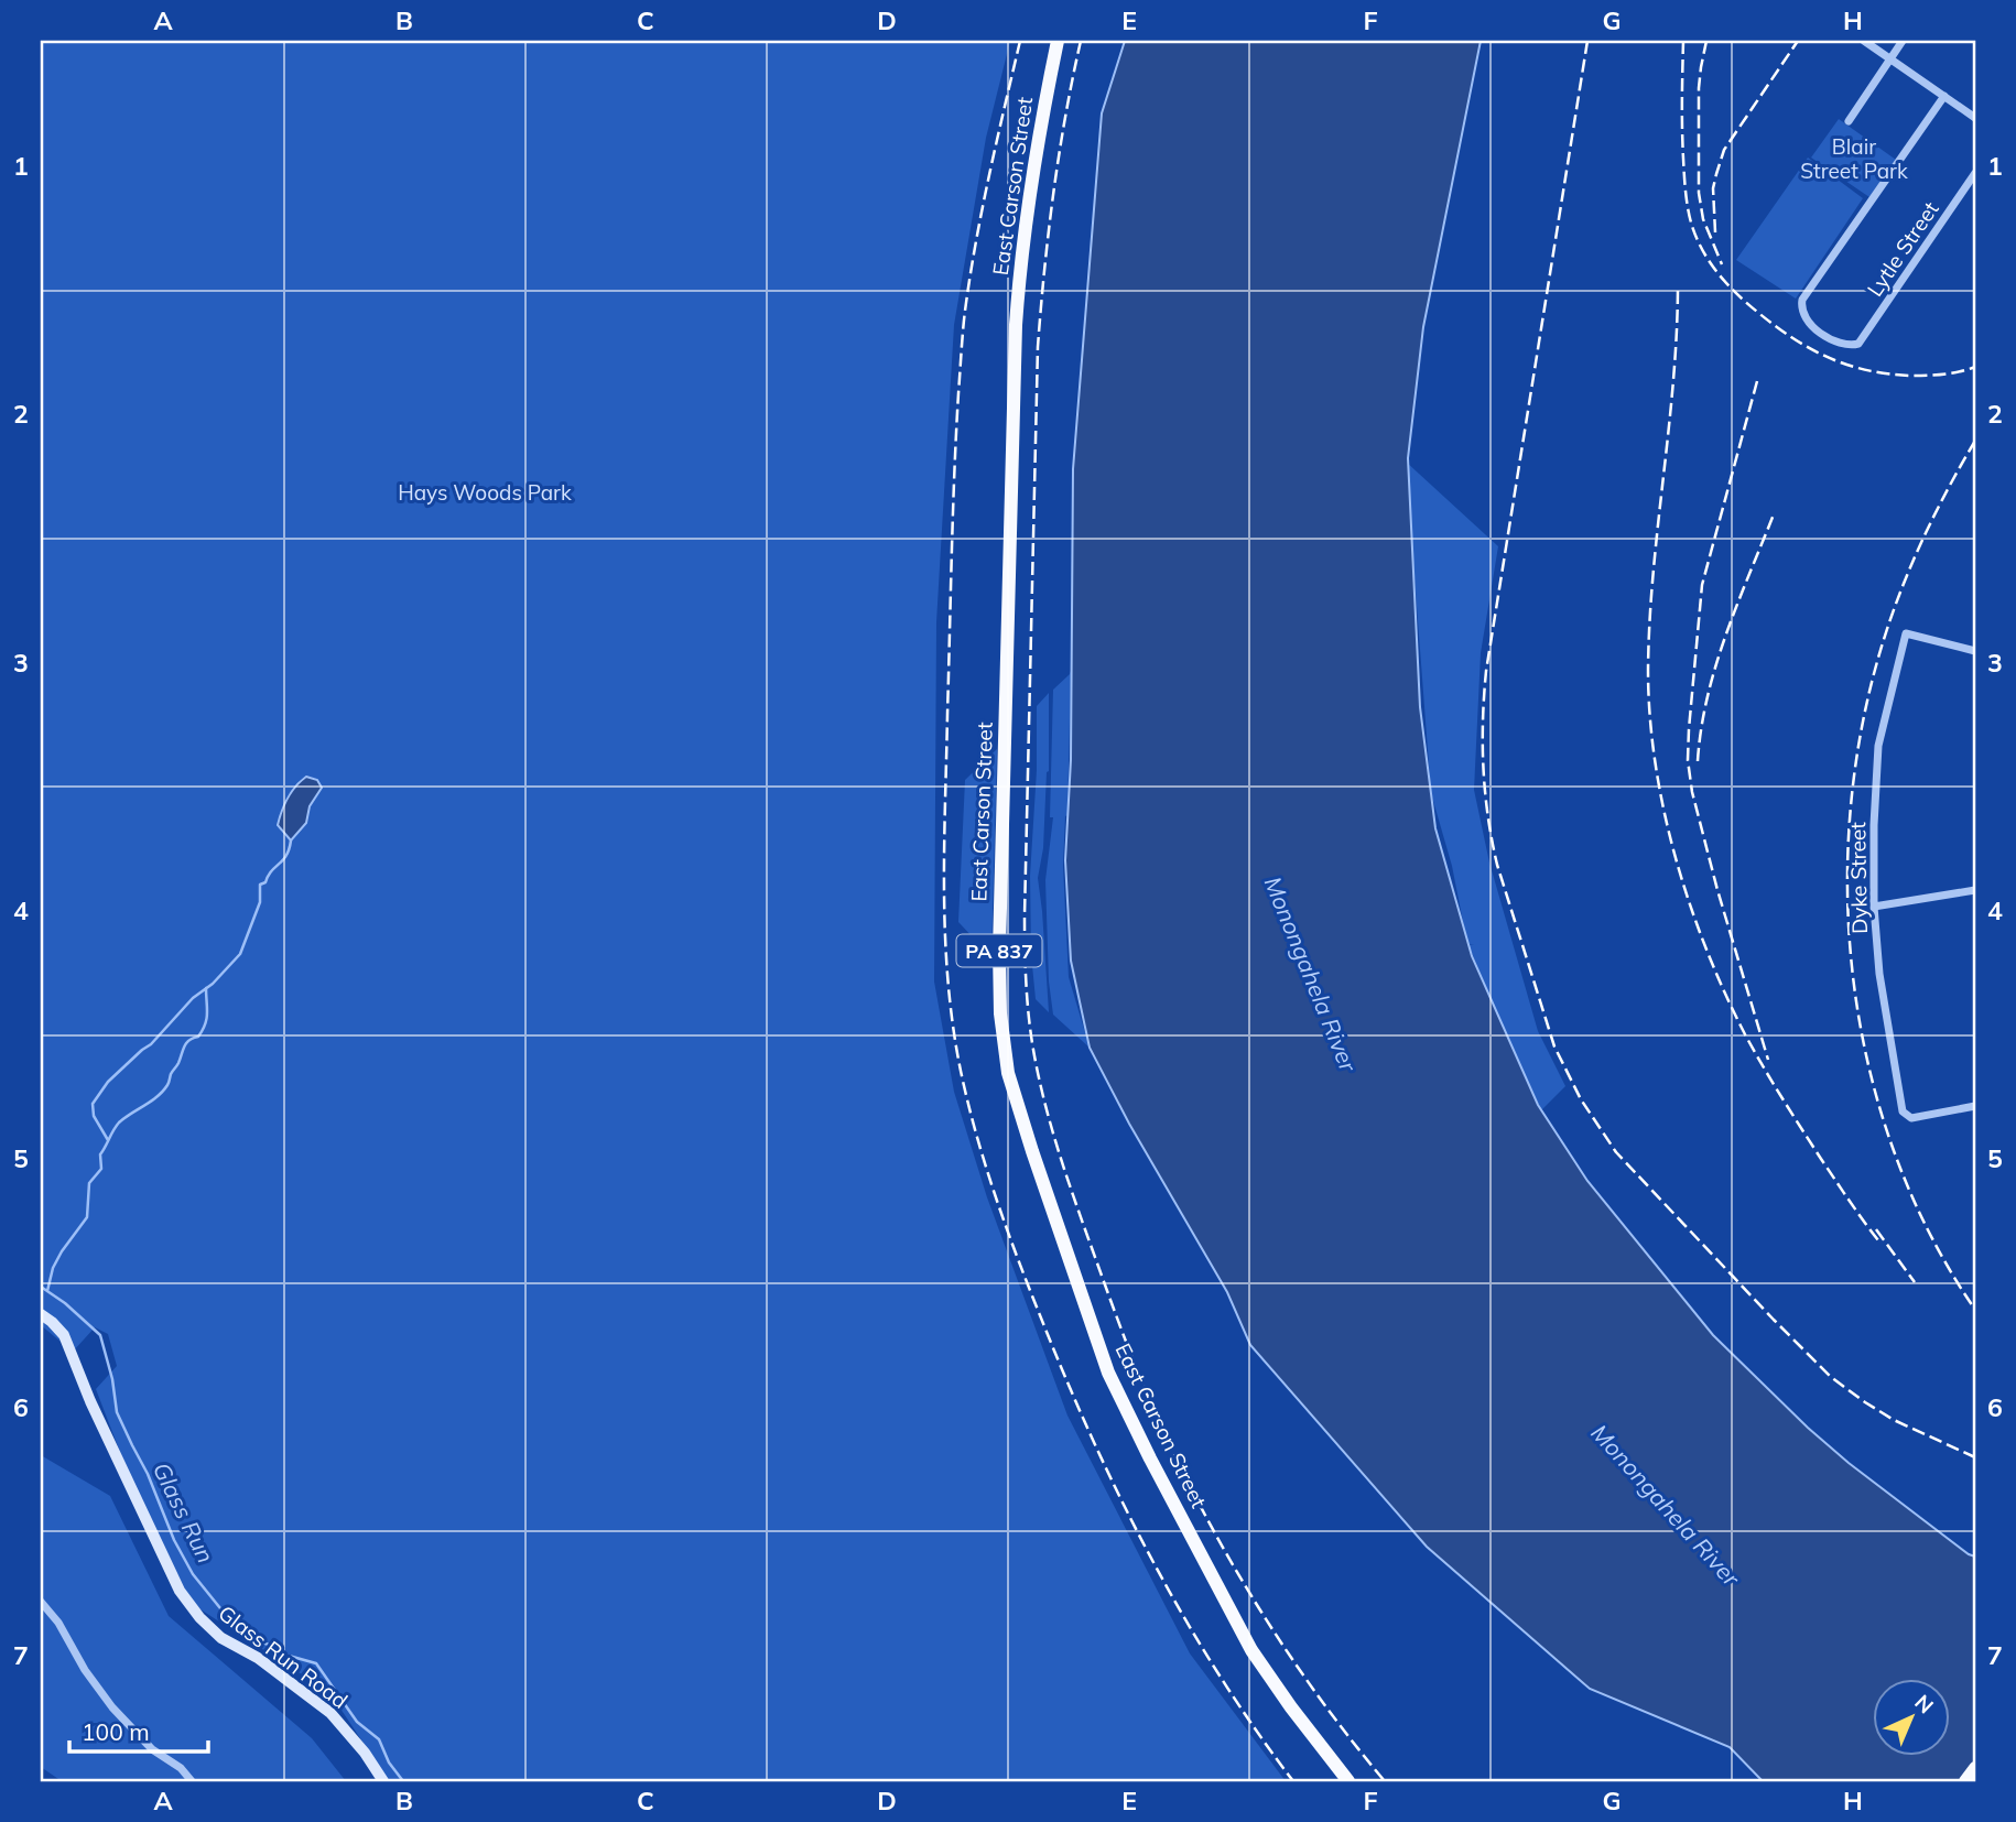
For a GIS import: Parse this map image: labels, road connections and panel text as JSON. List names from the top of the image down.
{
  "streets": {
    "main road": ["East Carson Street", "PA 837", "Glass Run Road"],
    "street": ["Lytle Street", "Dyke Street"]
  },
  "water": ["Monongahela River", "Glass Run"],
  "parks": ["Blair Street Park", "Hays Woods Park"],
  "scale_bar": "100 m",
  "north": "top right",
  "grid": {
    "columns": [
      "A",
      "B",
      "C",
      "D",
      "E",
      "F",
      "G",
      "H"
    ],
    "rows": [
      "1",
      "2",
      "3",
      "4",
      "5",
      "6",
      "7"
    ]
  }
}
